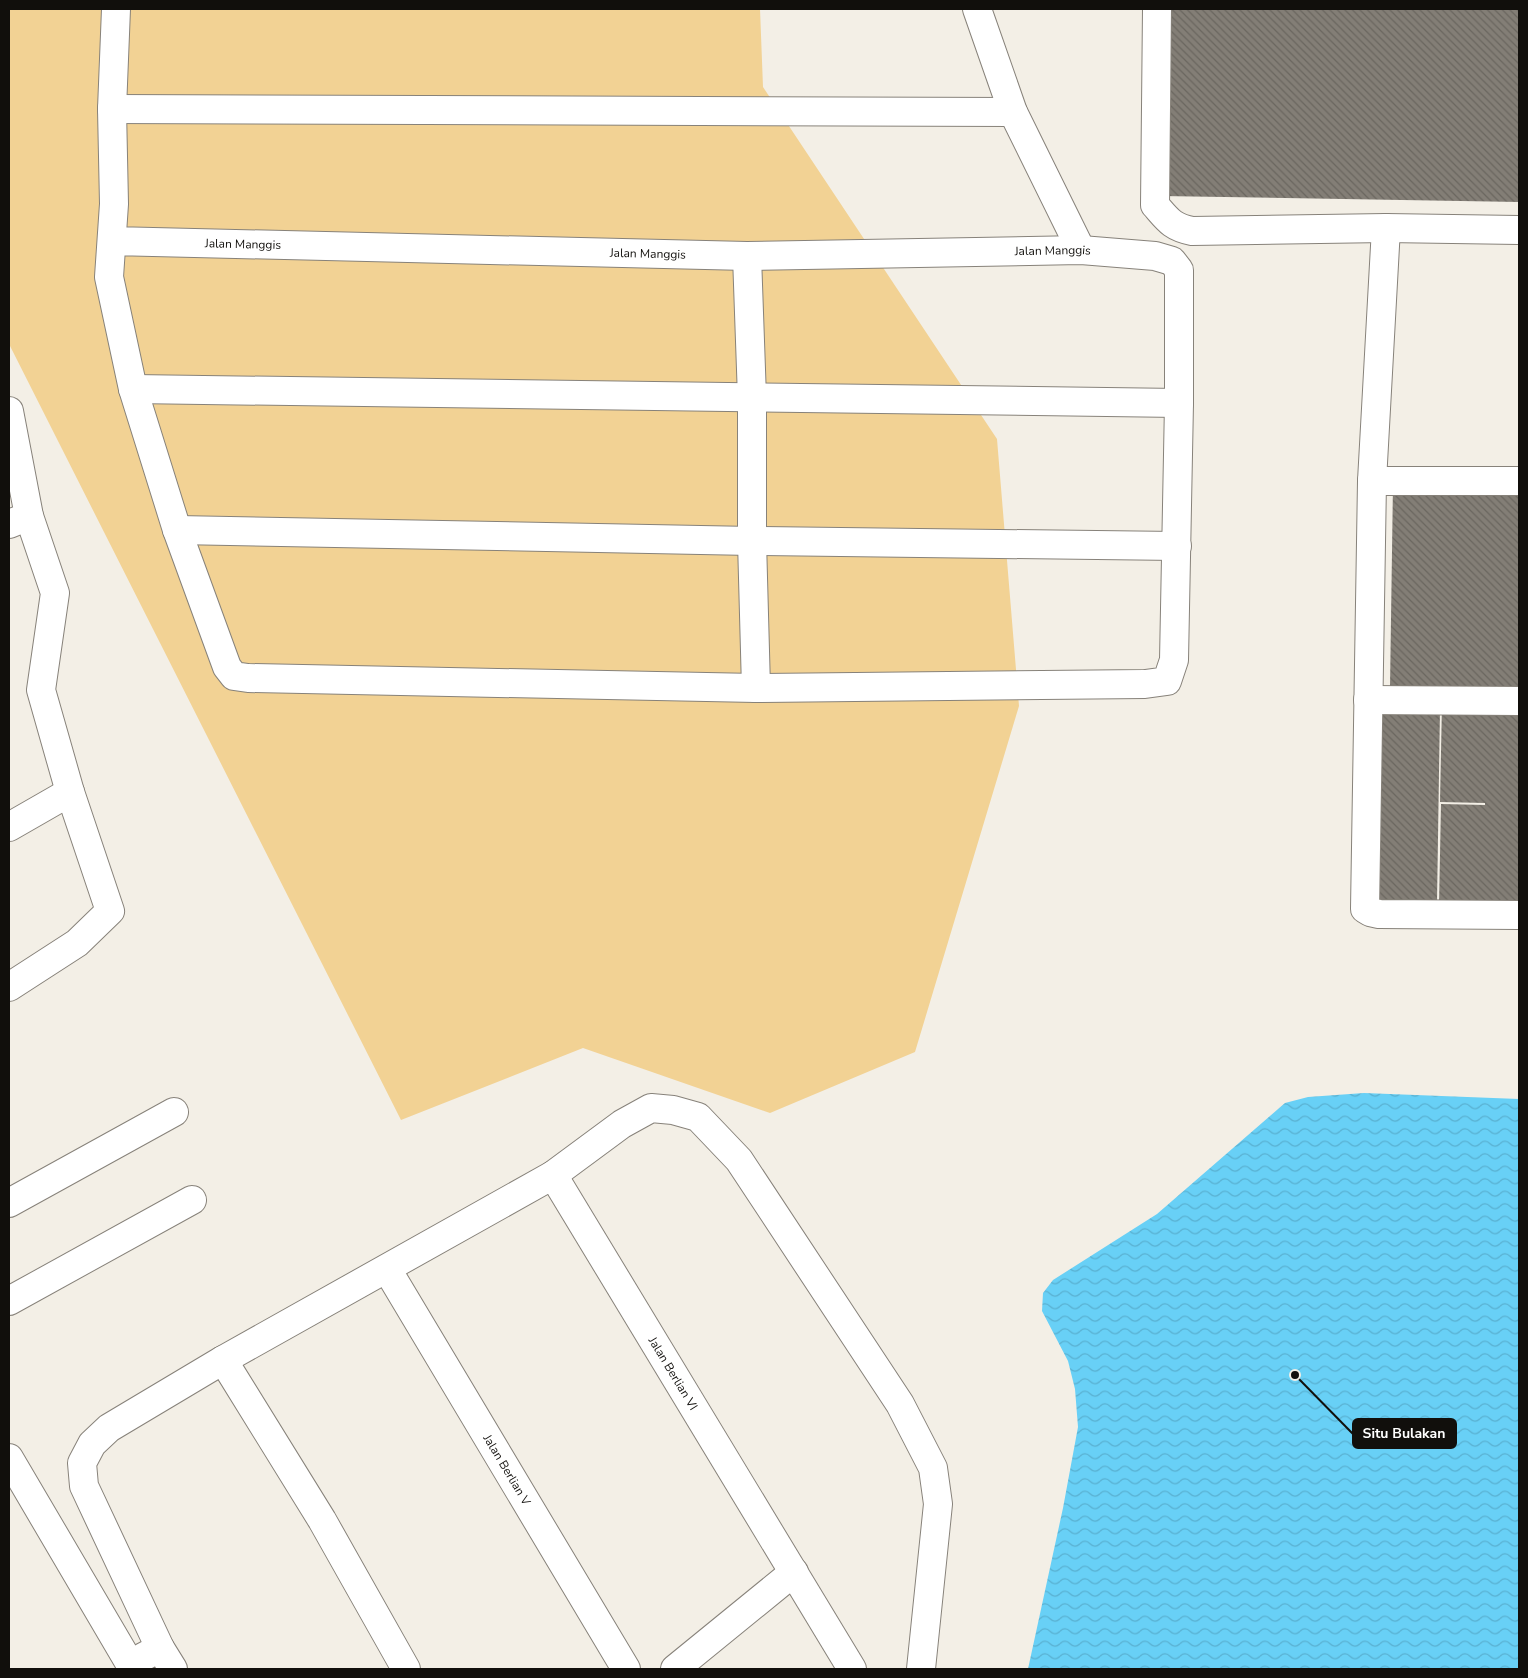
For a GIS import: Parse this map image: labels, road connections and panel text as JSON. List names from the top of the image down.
{
  "streets": {
    "street": ["Jalan Manggis", "Jalan Berlian VI", "Jalan Berlian V"]
  },
  "places": ["Situ Bulakan"]
}
